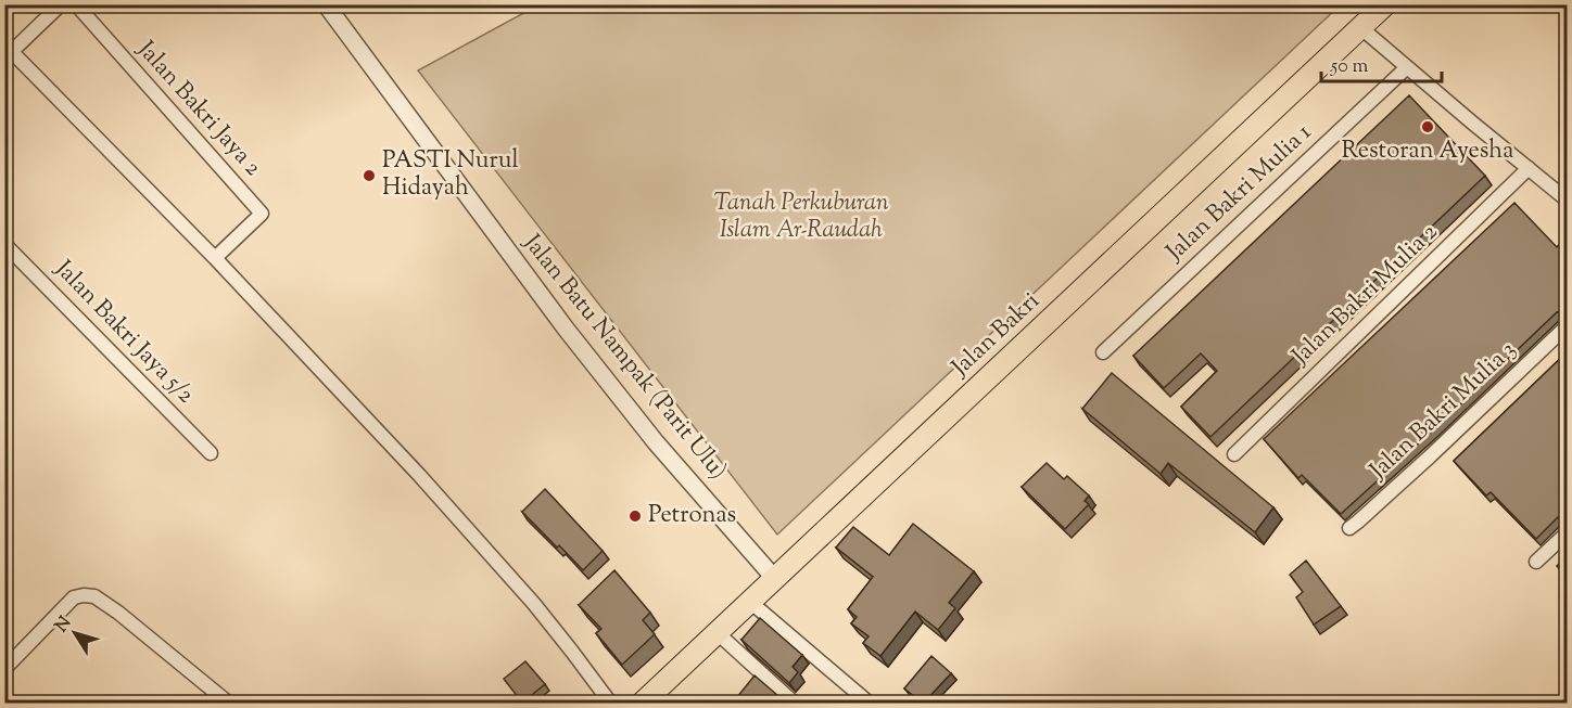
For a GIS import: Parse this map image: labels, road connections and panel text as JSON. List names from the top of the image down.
{
  "streets": {
    "main road": ["Jalan Bakri"],
    "street": [
      "Jalan Bakri Jaya 2",
      "Jalan Bakri Mulia 1",
      "Jalan Bakri Mulia 2",
      "Jalan Bakri Jaya 5/2",
      "Jalan Batu Nampak (Parit Ulu)",
      "Jalan Bakri Mulia 3"
    ]
  },
  "crossings": [
    ["Jalan Bakri", "Jalan Batu Nampak (Parit Ulu)"]
  ],
  "parks": ["Tanah Perkuburan Islam Ar-Raudah"],
  "places": ["Restoran Ayesha", "PASTI Nurul Hidayah", "Petronas"],
  "scale_bar": "50 m",
  "north": "top left"
}
